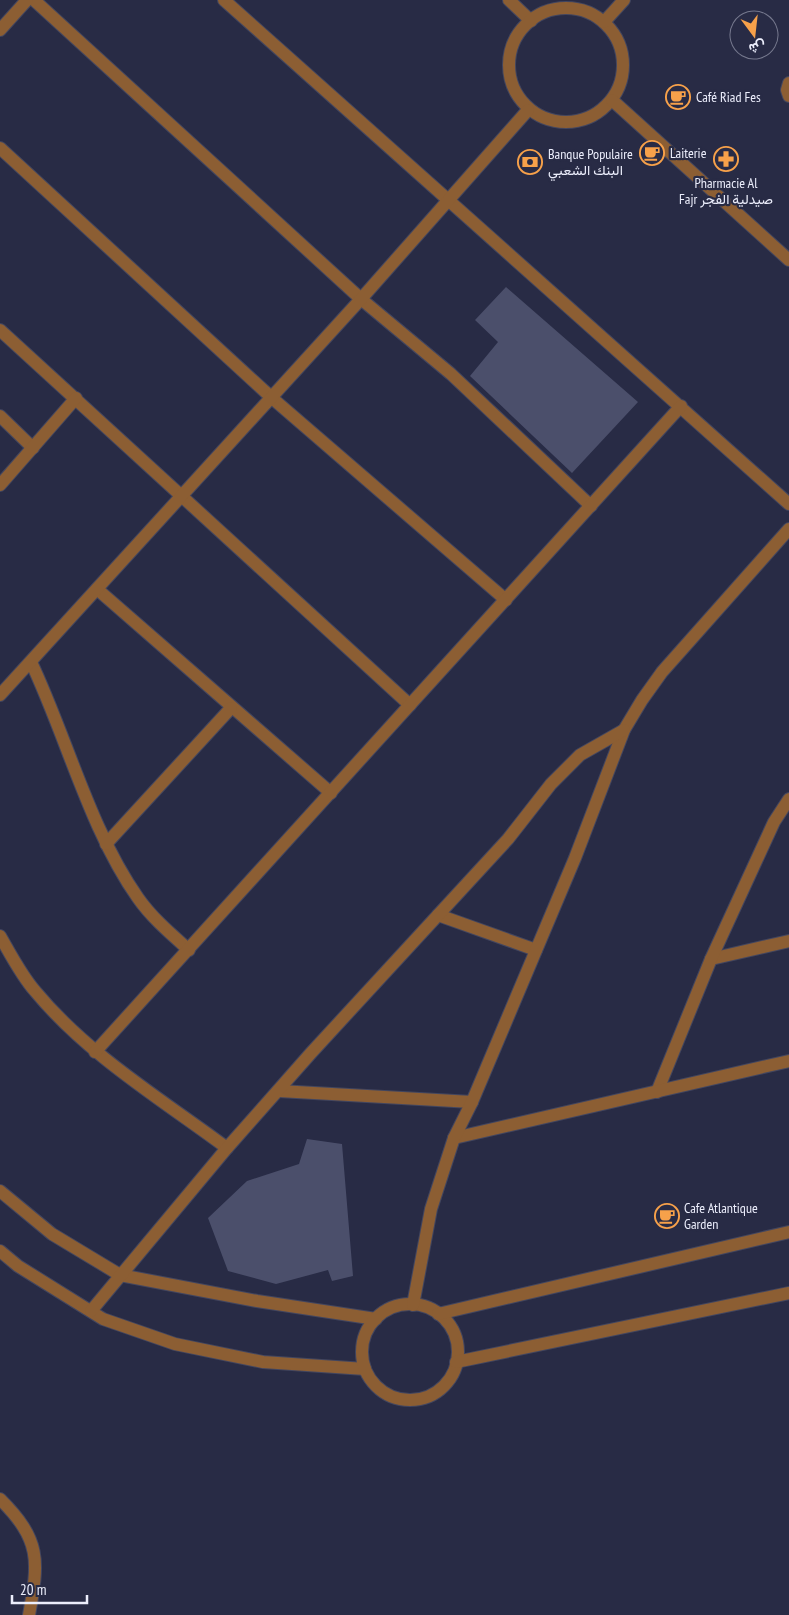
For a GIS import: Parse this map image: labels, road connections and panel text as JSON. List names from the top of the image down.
{
  "places": {
    "cafe": ["Café Riad Fes", "Laiterie", "Cafe Atlantique Garden"],
    "pharmacy": ["Pharmacie Al Fajr صيدلية الفجر"],
    "bank": ["Banque Populaire البنك الشعبي"]
  },
  "scale_bar": "20 m",
  "north": "bottom"
}
